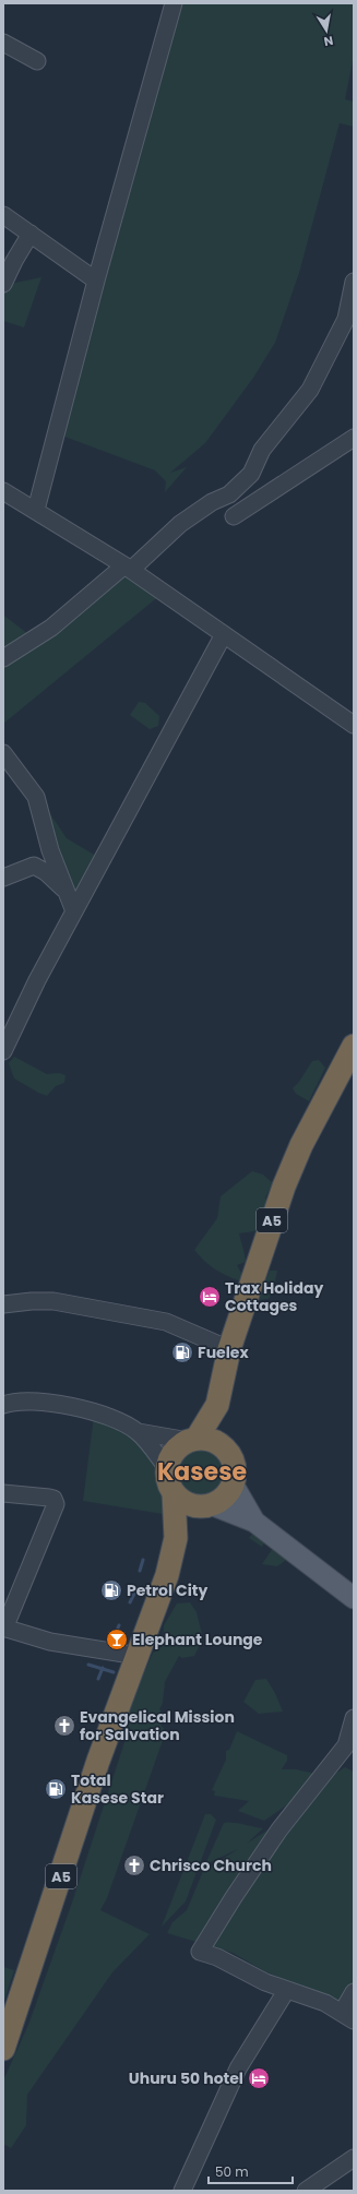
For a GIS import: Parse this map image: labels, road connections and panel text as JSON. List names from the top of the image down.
{
  "streets": {
    "highway": ["A5"]
  },
  "districts": ["Kasese"],
  "places": {
    "hotel": ["Trax Holiday Cottages", "Uhuru 50 hotel"],
    "fuel station": ["Fuelex", "Petrol City", "Total Kasese Star"],
    "bar": ["Elephant Lounge"],
    "church": ["Evangelical Mission for Salvation", "Chrisco Church"]
  },
  "scale_bar": "50 m",
  "north": "bottom"
}
